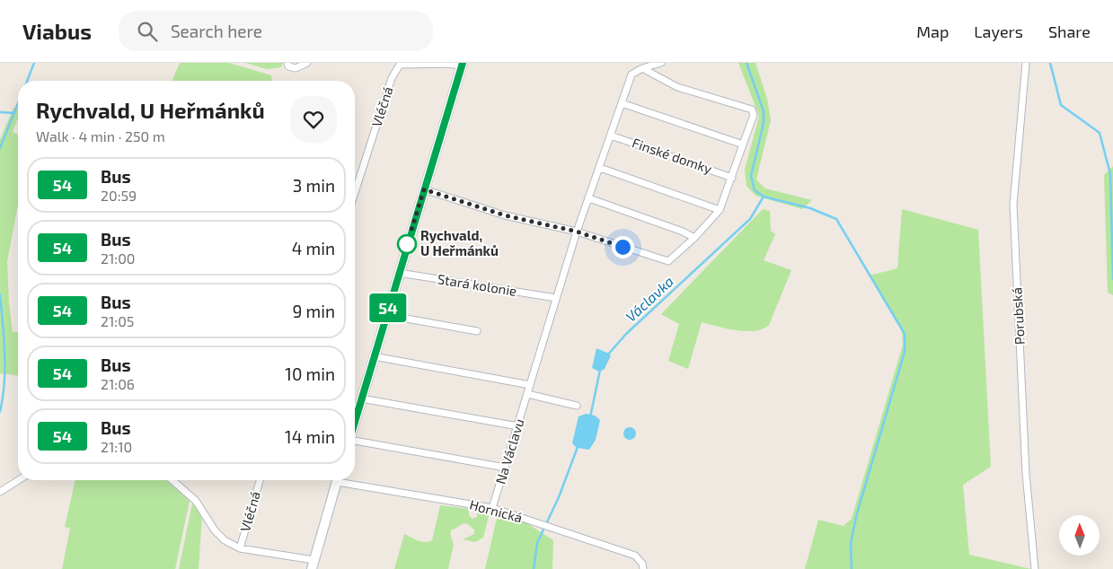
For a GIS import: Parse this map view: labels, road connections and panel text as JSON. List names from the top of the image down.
{
  "streets": {
    "street": [
      "Vléčná",
      "Finské domky",
      "Stará kolonie",
      "Porubská",
      "Na Václavu",
      "Hornická"
    ]
  },
  "crossings": [
    ["Stará kolonie", "Na Václavu"],
    ["Na Václavu", "Hornická"]
  ],
  "water": ["Václavka"],
  "places": ["Rychvald, U Heřmánků"],
  "lines": ["bus line 54"],
  "north": "top",
  "page": {
    "header": "Viabus",
    "search": "Search here",
    "nav": ["Map", "Layers", "Share"],
    "on_map": "54",
    "heading": ["Rychvald, U Heřmánků", "Walk · 4 min · 250 m"],
    "list": [
      {
        "mark": "54",
        "name": "Bus",
        "note": "20:59",
        "value": "3 min"
      },
      {
        "mark": "54",
        "name": "Bus",
        "note": "21:00",
        "value": "4 min"
      },
      {
        "mark": "54",
        "name": "Bus",
        "note": "21:05",
        "value": "9 min"
      },
      {
        "mark": "54",
        "name": "Bus",
        "note": "21:06",
        "value": "10 min"
      },
      {
        "mark": "54",
        "name": "Bus",
        "note": "21:10",
        "value": "14 min"
      }
    ]
  }
}
